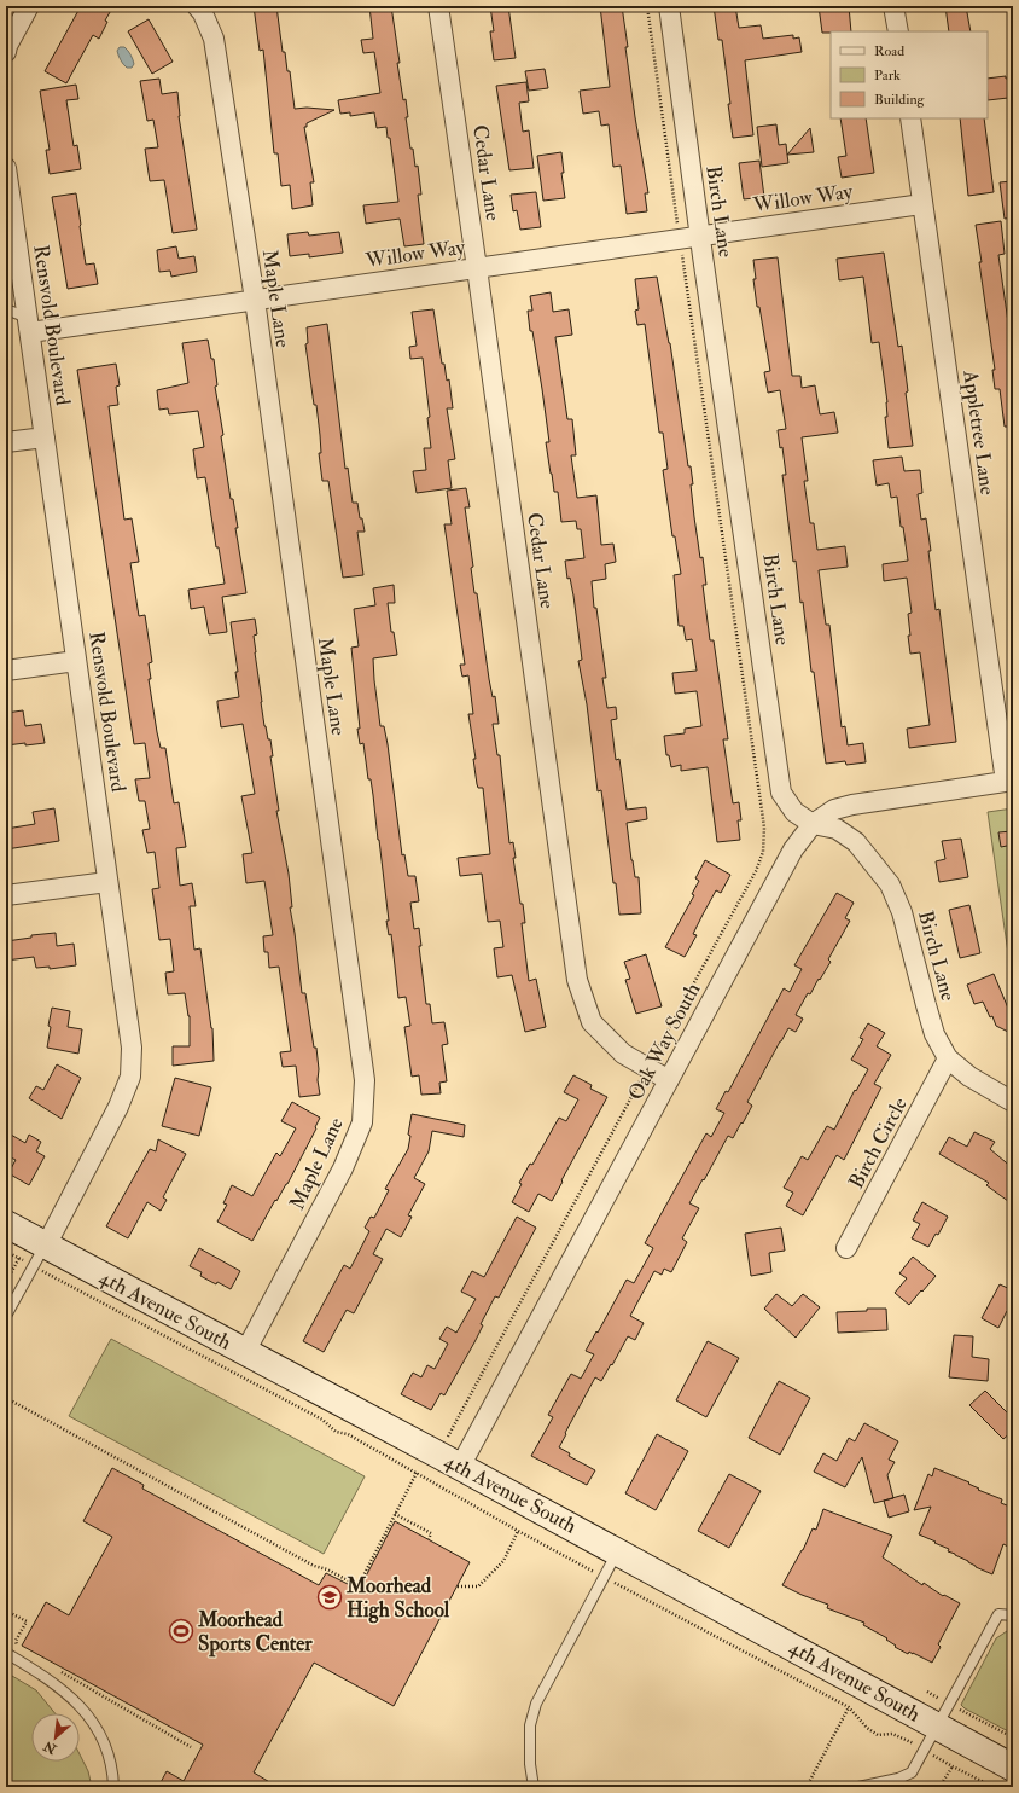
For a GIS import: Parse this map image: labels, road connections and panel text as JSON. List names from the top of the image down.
{
  "streets": {
    "street": [
      "Cedar Lane",
      "Willow Way",
      "Birch Lane",
      "Maple Lane",
      "Rensvold Boulevard",
      "Appletree Lane",
      "Oak Way South",
      "Birch Circle",
      "4th Avenue South"
    ]
  },
  "crossings": [
    ["Cedar Lane", "Willow Way"],
    ["Cedar Lane", "Oak Way South"],
    ["Willow Way", "Birch Lane"],
    ["Willow Way", "Maple Lane"],
    ["Willow Way", "Rensvold Boulevard"],
    ["Willow Way", "Appletree Lane"],
    ["Birch Lane", "Oak Way South"],
    ["Birch Lane", "Birch Circle"],
    ["Maple Lane", "4th Avenue South"],
    ["Rensvold Boulevard", "4th Avenue South"],
    ["Appletree Lane", "Oak Way South"],
    ["Oak Way South", "4th Avenue South"]
  ],
  "places": {
    "school or university": ["Moorhead High School"],
    "sports": ["Moorhead Sports Center"]
  },
  "legend": ["Road", "Park", "Building"],
  "north": "bottom left"
}
